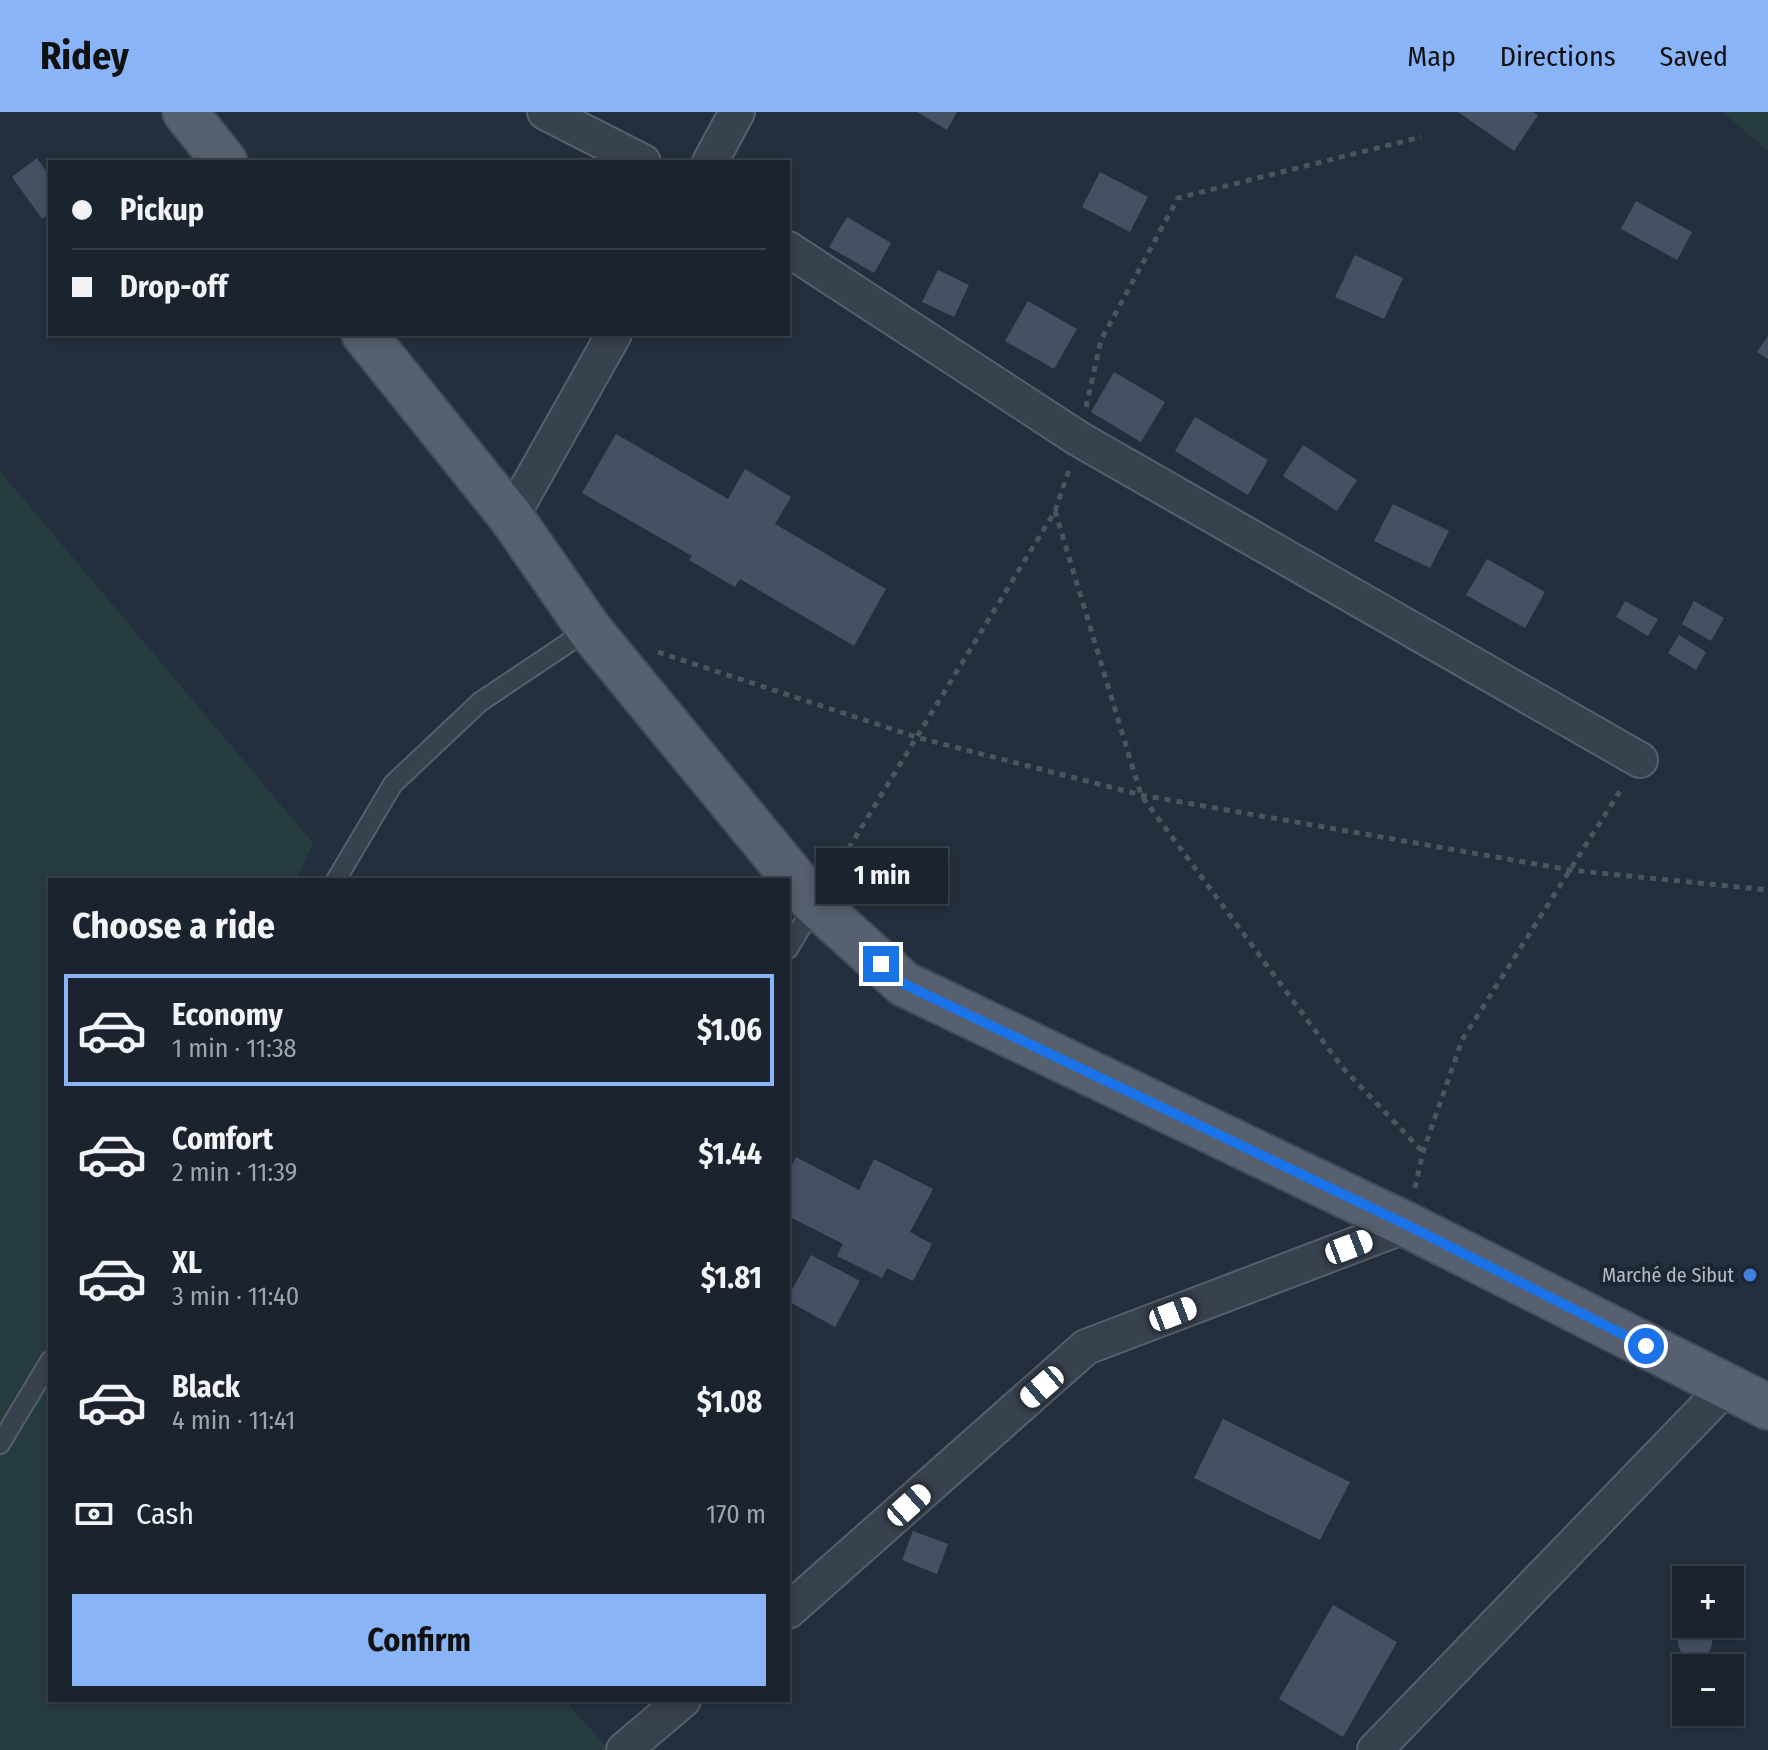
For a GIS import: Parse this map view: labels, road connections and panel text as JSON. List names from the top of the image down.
{
  "places": ["Marché de Sibut"],
  "page": {
    "header": "Ridey",
    "nav": ["Map", "Directions", "Saved"],
    "banner": ["Pickup", "Drop-off"],
    "bubble": "1 min",
    "heading": "Choose a ride",
    "list": [
      {
        "name": "Economy",
        "note": "1 min · 11:38",
        "value": "$1.06"
      },
      {
        "name": "Comfort",
        "note": "2 min · 11:39",
        "value": "$1.44"
      },
      {
        "name": "XL",
        "note": "3 min · 11:40",
        "value": "$1.81"
      },
      {
        "name": "Black",
        "note": "4 min · 11:41",
        "value": "$1.08"
      }
    ],
    "pay": ["Cash", "170 m"],
    "map_buttons": ["+", "−"],
    "buttons": "Confirm"
  }
}
